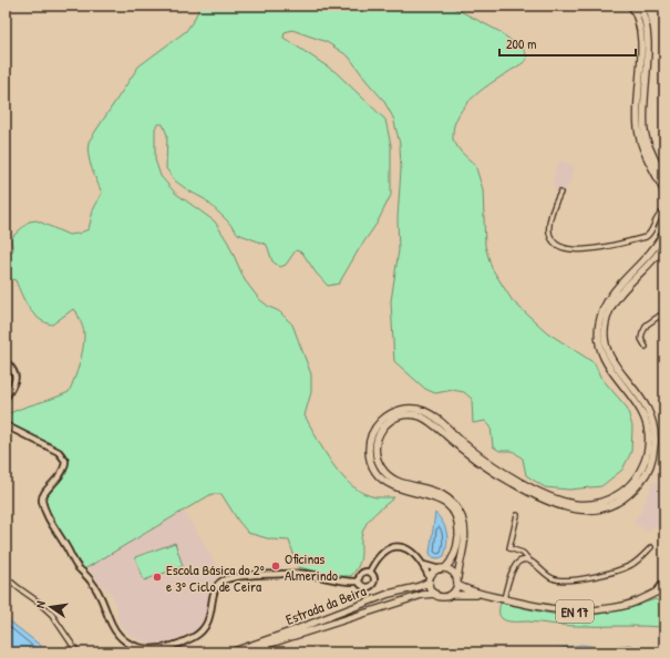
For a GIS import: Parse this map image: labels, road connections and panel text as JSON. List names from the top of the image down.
{
  "streets": {
    "main road": ["Estrada da Beira", "EN 17"]
  },
  "crossings": [
    ["Estrada da Beira", "EN 17"]
  ],
  "places": ["Oficinas Almerindo", "Escola Básica do 2º e 3º Ciclo de Ceira"],
  "scale_bar": "200 m",
  "north": "left"
}
